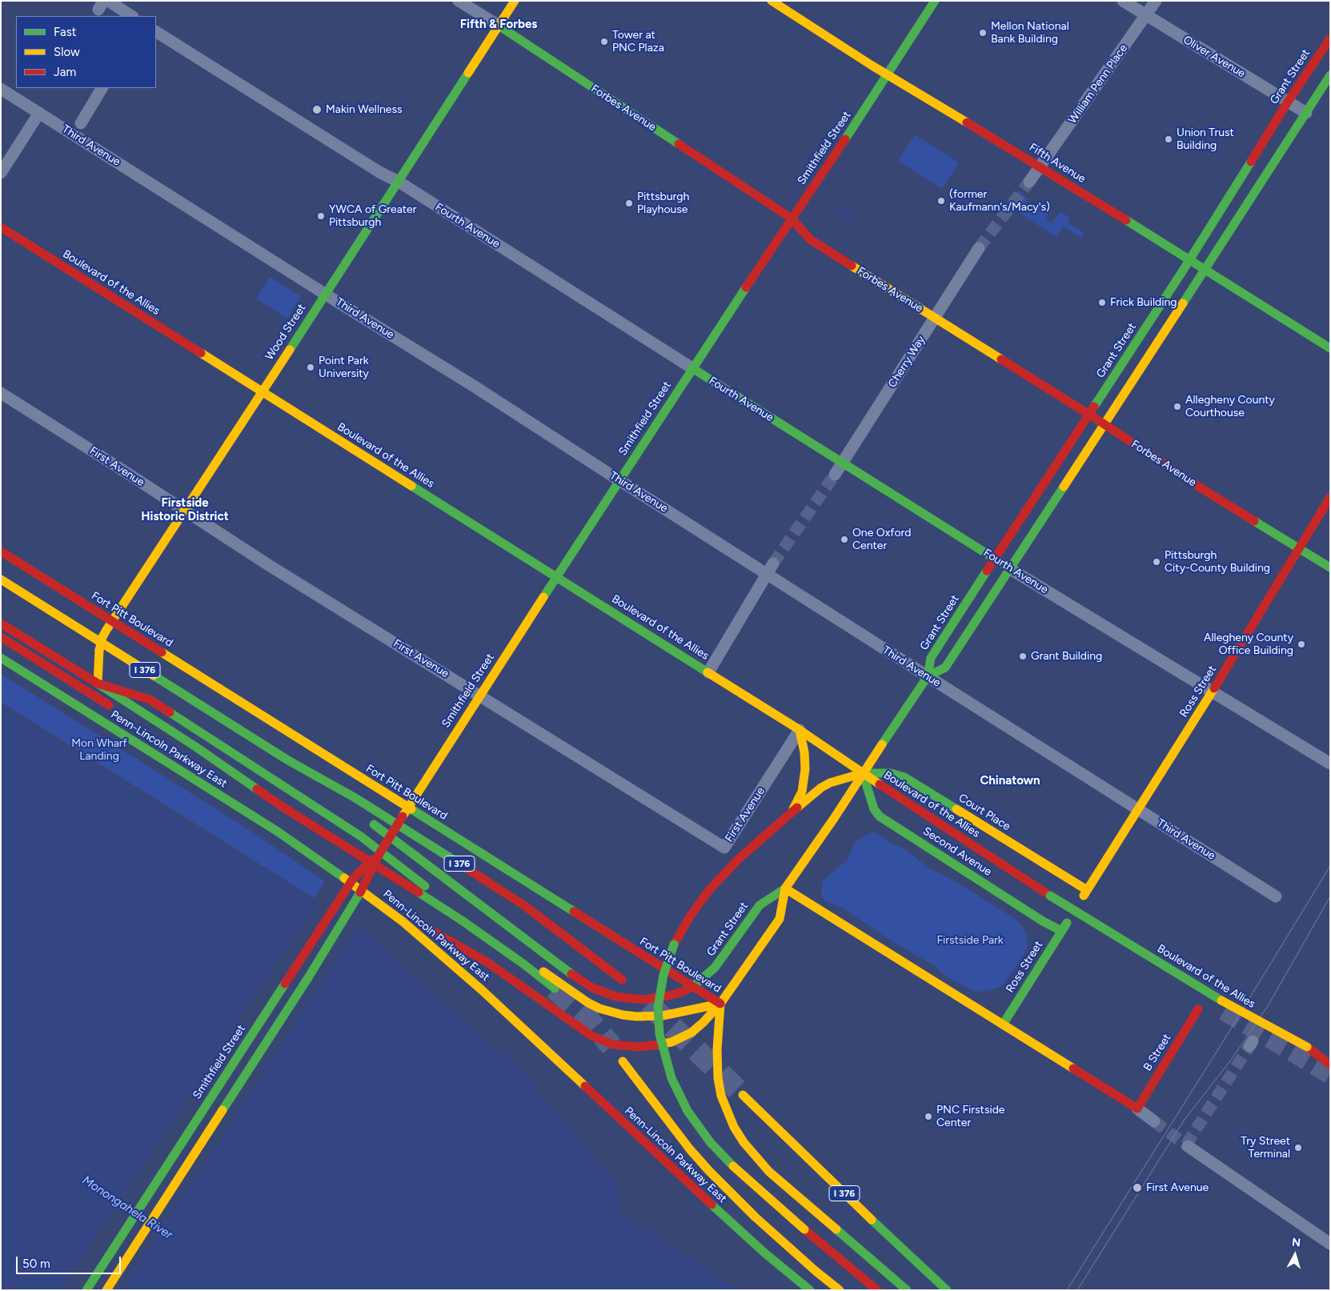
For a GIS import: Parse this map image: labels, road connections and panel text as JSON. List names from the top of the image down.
{
  "streets": {
    "main road": [
      "Grant Street",
      "Forbes Avenue",
      "Smithfield Street",
      "Fifth Avenue",
      "Fourth Avenue",
      "Boulevard of the Allies",
      "Wood Street",
      "Fort Pitt Boulevard",
      "I 376",
      "Ross Street",
      "Penn-Lincoln Parkway East",
      "Court Place",
      "Second Avenue",
      "B Street"
    ],
    "street": [
      "Oliver Avenue",
      "William Penn Place",
      "Third Avenue",
      "Cherry Way",
      "First Avenue"
    ]
  },
  "crossings": [
    ["Oliver Avenue", "Grant Street"],
    ["Oliver Avenue", "William Penn Place"],
    ["Grant Street", "Forbes Avenue"],
    ["Grant Street", "Third Avenue"],
    ["Grant Street", "Fifth Avenue"],
    ["Grant Street", "Fourth Avenue"],
    ["Grant Street", "Boulevard of the Allies"],
    ["Grant Street", "Fort Pitt Boulevard"],
    ["Grant Street", "Penn-Lincoln Parkway East"],
    ["Grant Street", "Court Place"],
    ["Grant Street", "Second Avenue"],
    ["William Penn Place", "Fifth Avenue"],
    ["Forbes Avenue", "Smithfield Street"],
    ["Forbes Avenue", "Wood Street"],
    ["Forbes Avenue", "Cherry Way"],
    ["Forbes Avenue", "Ross Street"],
    ["Third Avenue", "Smithfield Street"],
    ["Third Avenue", "Wood Street"],
    ["Third Avenue", "Ross Street"],
    ["Smithfield Street", "Fifth Avenue"],
    ["Smithfield Street", "Fourth Avenue"],
    ["Smithfield Street", "Boulevard of the Allies"],
    ["Smithfield Street", "First Avenue"],
    ["Smithfield Street", "Fort Pitt Boulevard"],
    ["Fourth Avenue", "Wood Street"],
    ["Fourth Avenue", "Cherry Way"],
    ["Fourth Avenue", "Ross Street"],
    ["Boulevard of the Allies", "Wood Street"],
    ["Boulevard of the Allies", "First Avenue"],
    ["Boulevard of the Allies", "Court Place"],
    ["Boulevard of the Allies", "Second Avenue"],
    ["Wood Street", "First Avenue"],
    ["Wood Street", "Fort Pitt Boulevard"],
    ["Ross Street", "Court Place"],
    ["Ross Street", "Second Avenue"],
    ["Court Place", "Second Avenue"]
  ],
  "districts": ["Fifth & Forbes", "Firstside Historic District", "Chinatown"],
  "water": ["Monongahela River"],
  "parks": ["Mon Wharf Landing", "Firstside Park"],
  "places": [
    "Mellon National Bank Building",
    "Tower at PNC Plaza",
    "Makin Wellness",
    "Union Trust Building",
    "(former Kaufmann's/Macy's)",
    "Pittsburgh Playhouse",
    "YWCA of Greater Pittsburgh",
    "Frick Building",
    "Point Park University",
    "Allegheny County Courthouse",
    "One Oxford Center",
    "Pittsburgh City-County Building",
    "Allegheny County Office Building",
    "Grant Building",
    "PNC Firstside Center",
    "Try Street Terminal",
    "First Avenue"
  ],
  "legend": ["Fast", "Slow", "Jam"],
  "scale_bar": "50 m",
  "north": "top"
}
